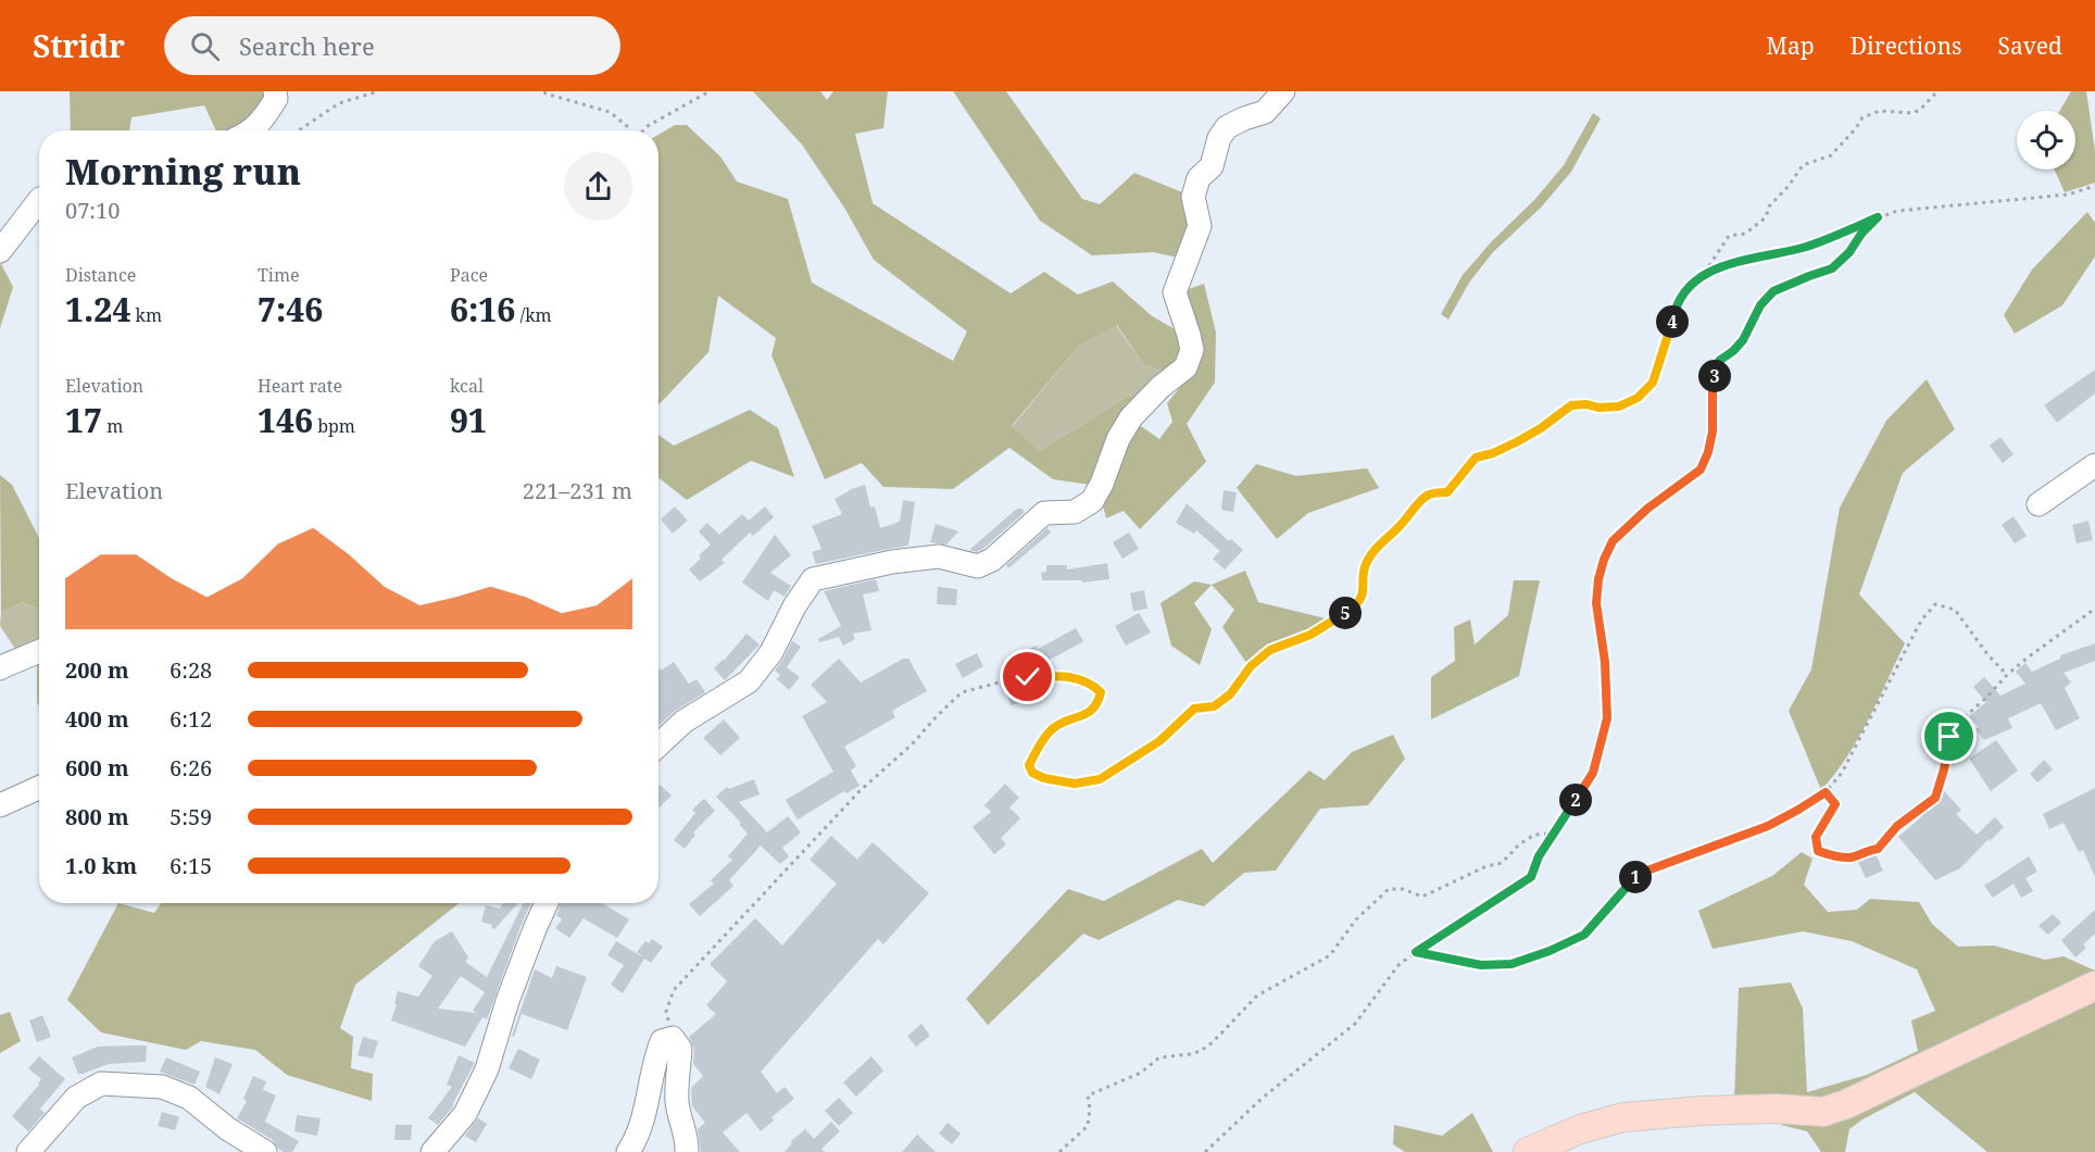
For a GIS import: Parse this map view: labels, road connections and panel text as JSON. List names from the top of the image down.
{
  "page": {
    "header": "Stridr",
    "search": "Search here",
    "nav": ["Map", "Directions", "Saved"],
    "heading": ["Morning run", "07:10"],
    "stats": [
      ["Distance", "1.24 km"],
      ["Time", "7:46"],
      ["Pace", "6:16 /km"],
      ["Elevation", "17 m"],
      ["Heart rate", "146 bpm"],
      ["kcal", "91"]
    ],
    "pins": [
      "4",
      "3",
      "5",
      "2",
      "1"
    ],
    "chart": ["Elevation", "221–231 m"],
    "list": [
      {
        "name": "200 m",
        "note": "6:28"
      },
      {
        "name": "400 m",
        "note": "6:12"
      },
      {
        "name": "600 m",
        "note": "6:26"
      },
      {
        "name": "800 m",
        "note": "5:59"
      },
      {
        "name": "1.0 km",
        "note": "6:15"
      }
    ]
  }
}
